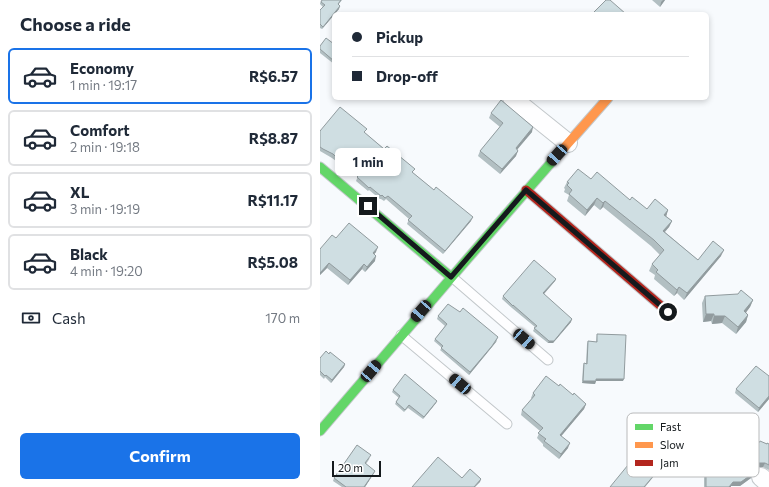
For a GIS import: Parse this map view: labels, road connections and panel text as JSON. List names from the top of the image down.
{
  "legend": ["Fast", "Slow", "Jam"],
  "scale_bar": "20 m",
  "page": {
    "heading": "Choose a ride",
    "banner": ["Pickup", "Drop-off"],
    "list": [
      {
        "name": "Economy",
        "note": "1 min · 19:17",
        "value": "R$6.57"
      },
      {
        "name": "Comfort",
        "note": "2 min · 19:18",
        "value": "R$8.87"
      },
      {
        "name": "XL",
        "note": "3 min · 19:19",
        "value": "R$11.17"
      },
      {
        "name": "Black",
        "note": "4 min · 19:20",
        "value": "R$5.08"
      }
    ],
    "bubble": "1 min",
    "pay": ["Cash", "170 m"],
    "buttons": "Confirm",
    "scale": "20 m"
  }
}
